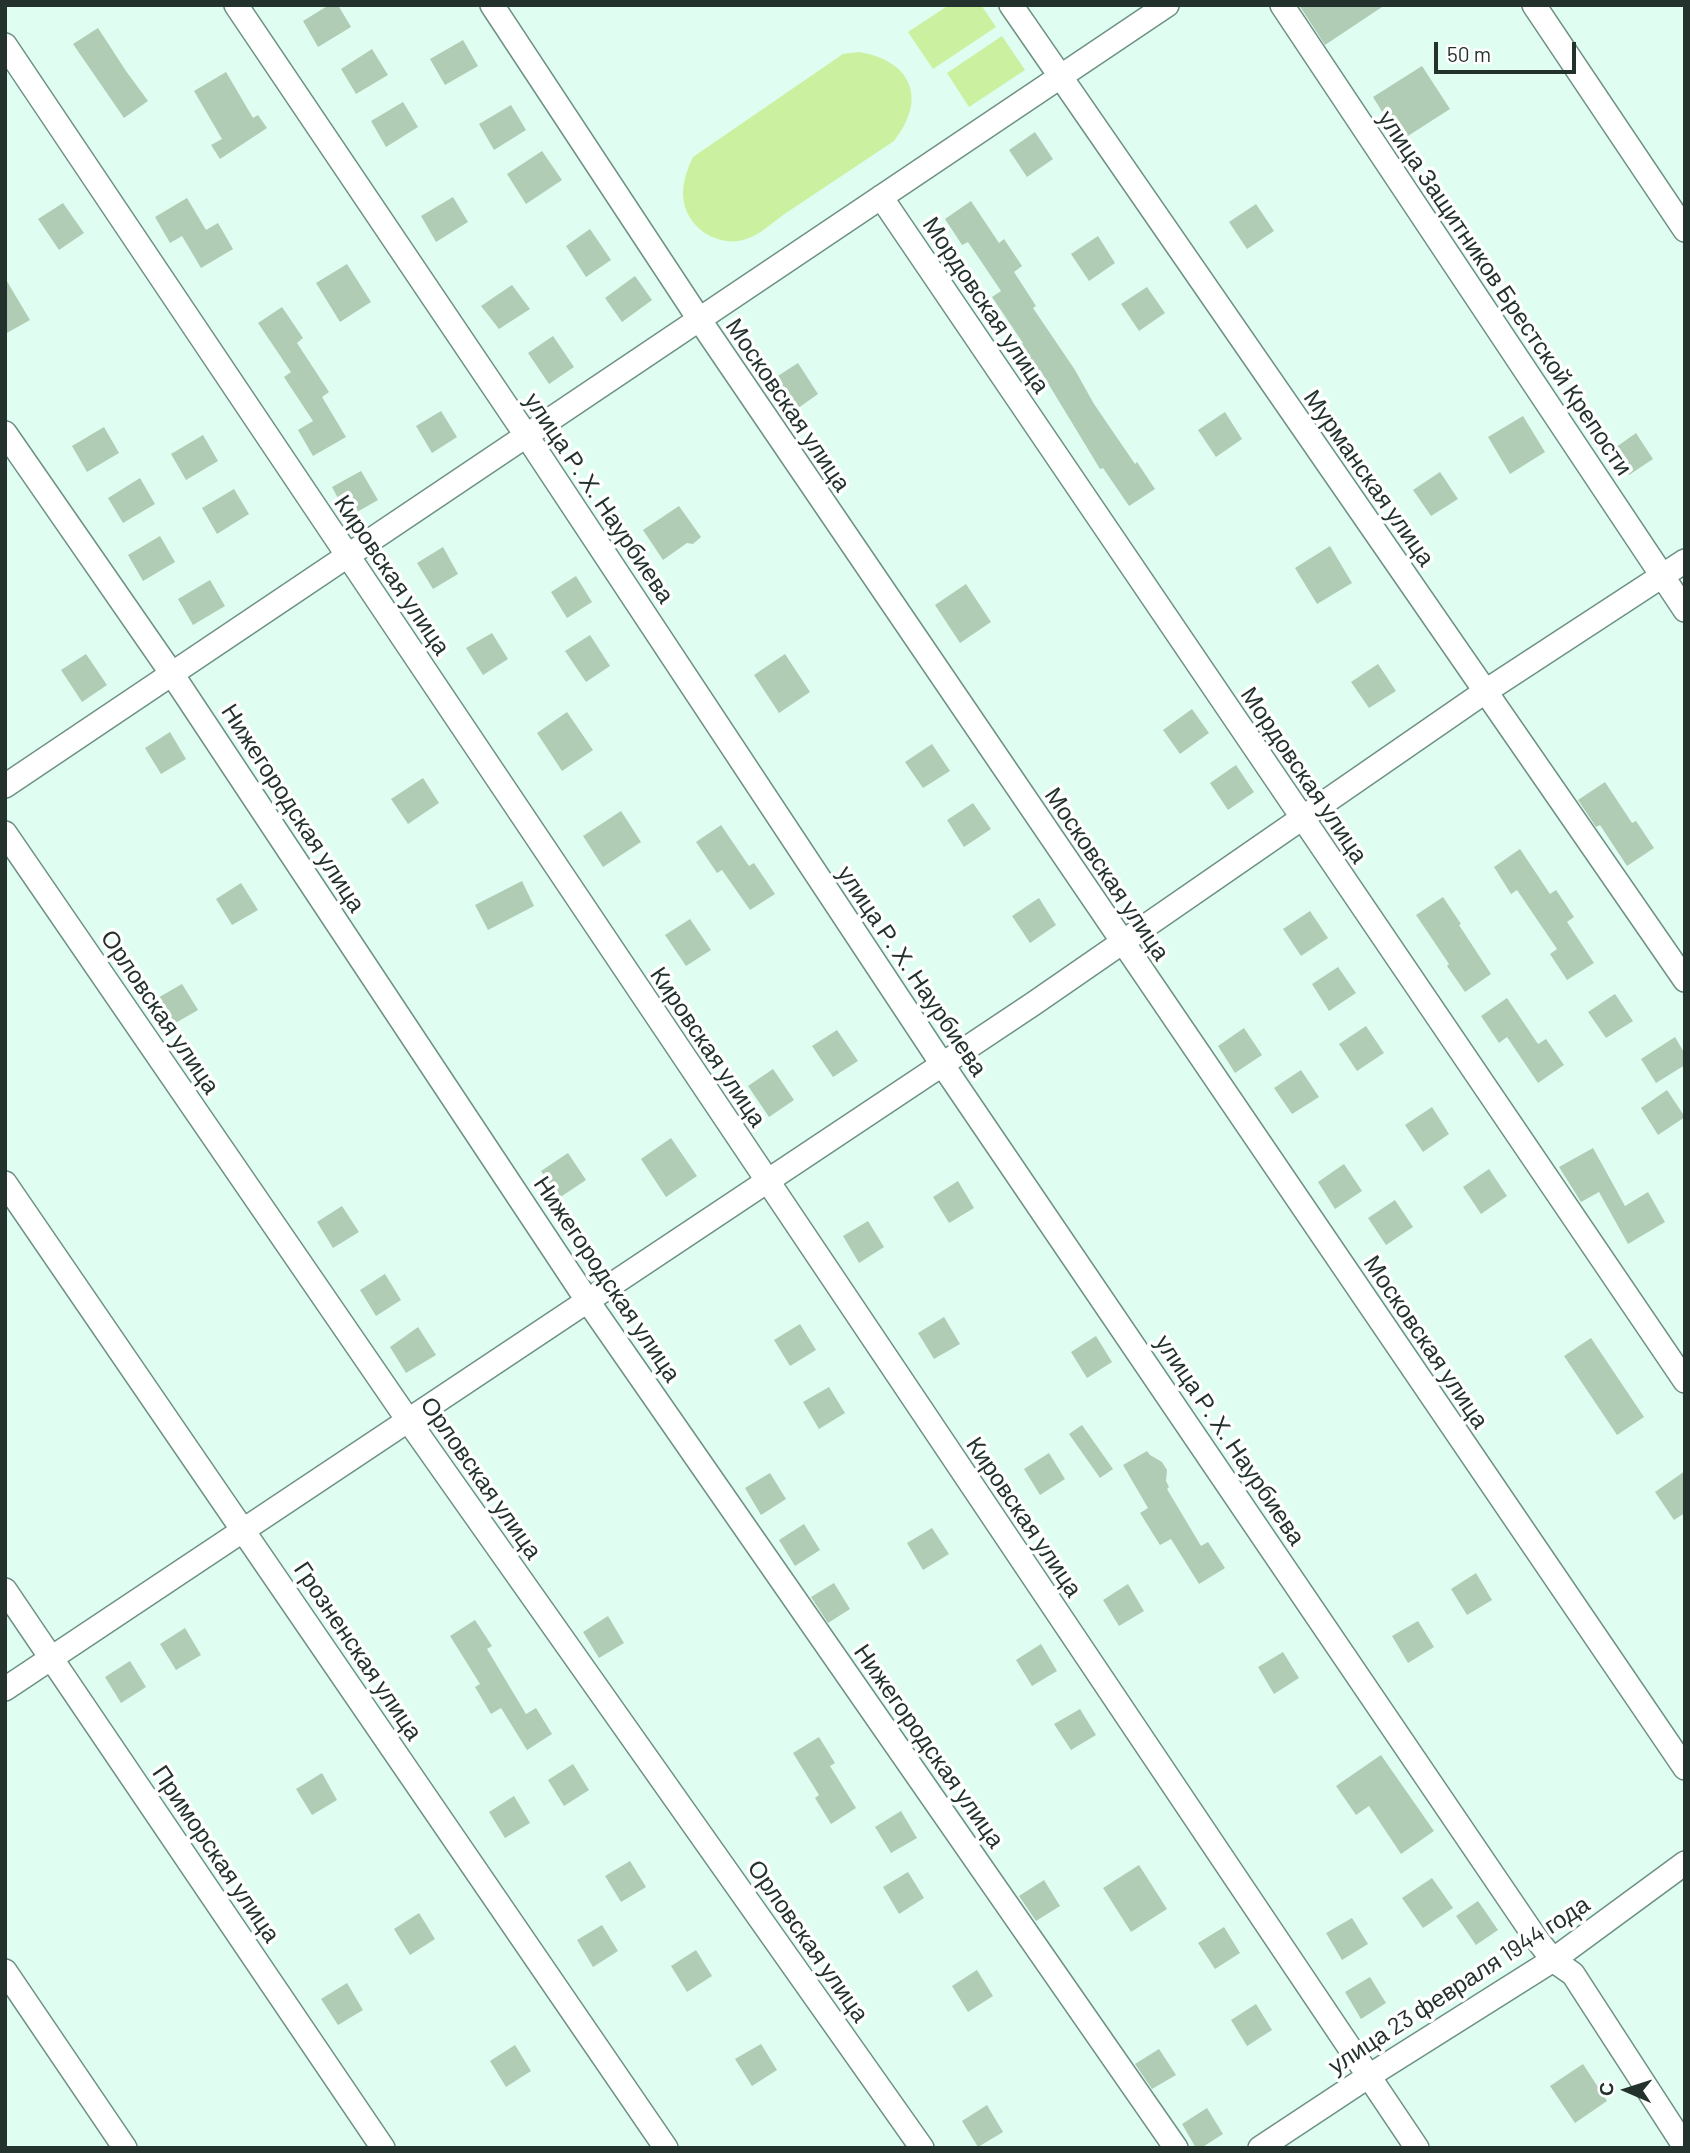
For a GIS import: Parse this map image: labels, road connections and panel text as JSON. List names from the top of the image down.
{
  "streets": {
    "street": [
      "улица Защитников Брестской Крепости",
      "Мордовская улица",
      "Московская улица",
      "Мурманская улица",
      "улица Р. Х. Наурбиева",
      "Кировская улица",
      "Нижегородская улица",
      "Орловская улица",
      "Грозненская улица",
      "Приморская улица",
      "улица 23 февраля 1944 года"
    ]
  },
  "crossings": [
    ["улица Р. Х. Наурбиева", "улица 23 февраля 1944 года"],
    ["Кировская улица", "улица 23 февраля 1944 года"]
  ],
  "scale_bar": "50 m",
  "north": "left"
}
